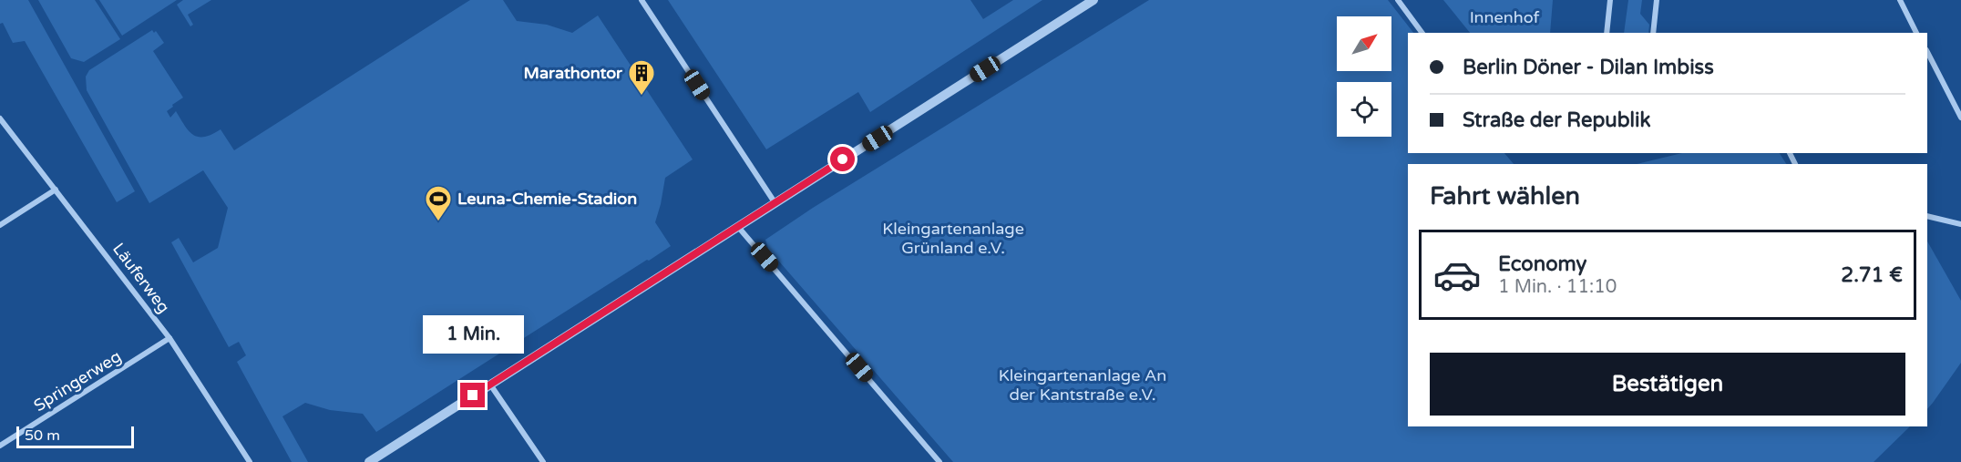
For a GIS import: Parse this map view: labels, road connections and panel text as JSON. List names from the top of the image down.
{
  "streets": {
    "street": ["Läuferweg", "Springerweg"]
  },
  "crossings": [
    ["Läuferweg", "Springerweg"]
  ],
  "parks": ["Innenhof", "Kleingartenanlage Grünland e.V.", "Kleingartenanlage An der Kantstraße e.V."],
  "places": {
    "building": ["Marathontor"],
    "sports": ["Leuna-Chemie-Stadion"]
  },
  "scale_bar": "50 m",
  "north": "top right",
  "page": {
    "banner": ["Berlin Döner - Dilan Imbiss", "Straße der Republik"],
    "heading": "Fahrt wählen",
    "list": [
      {
        "name": "Economy",
        "note": "1 Min. · 11:10",
        "value": "2.71 €"
      }
    ],
    "bubble": "1 Min.",
    "buttons": "Bestätigen",
    "scale": "50 m"
  }
}
